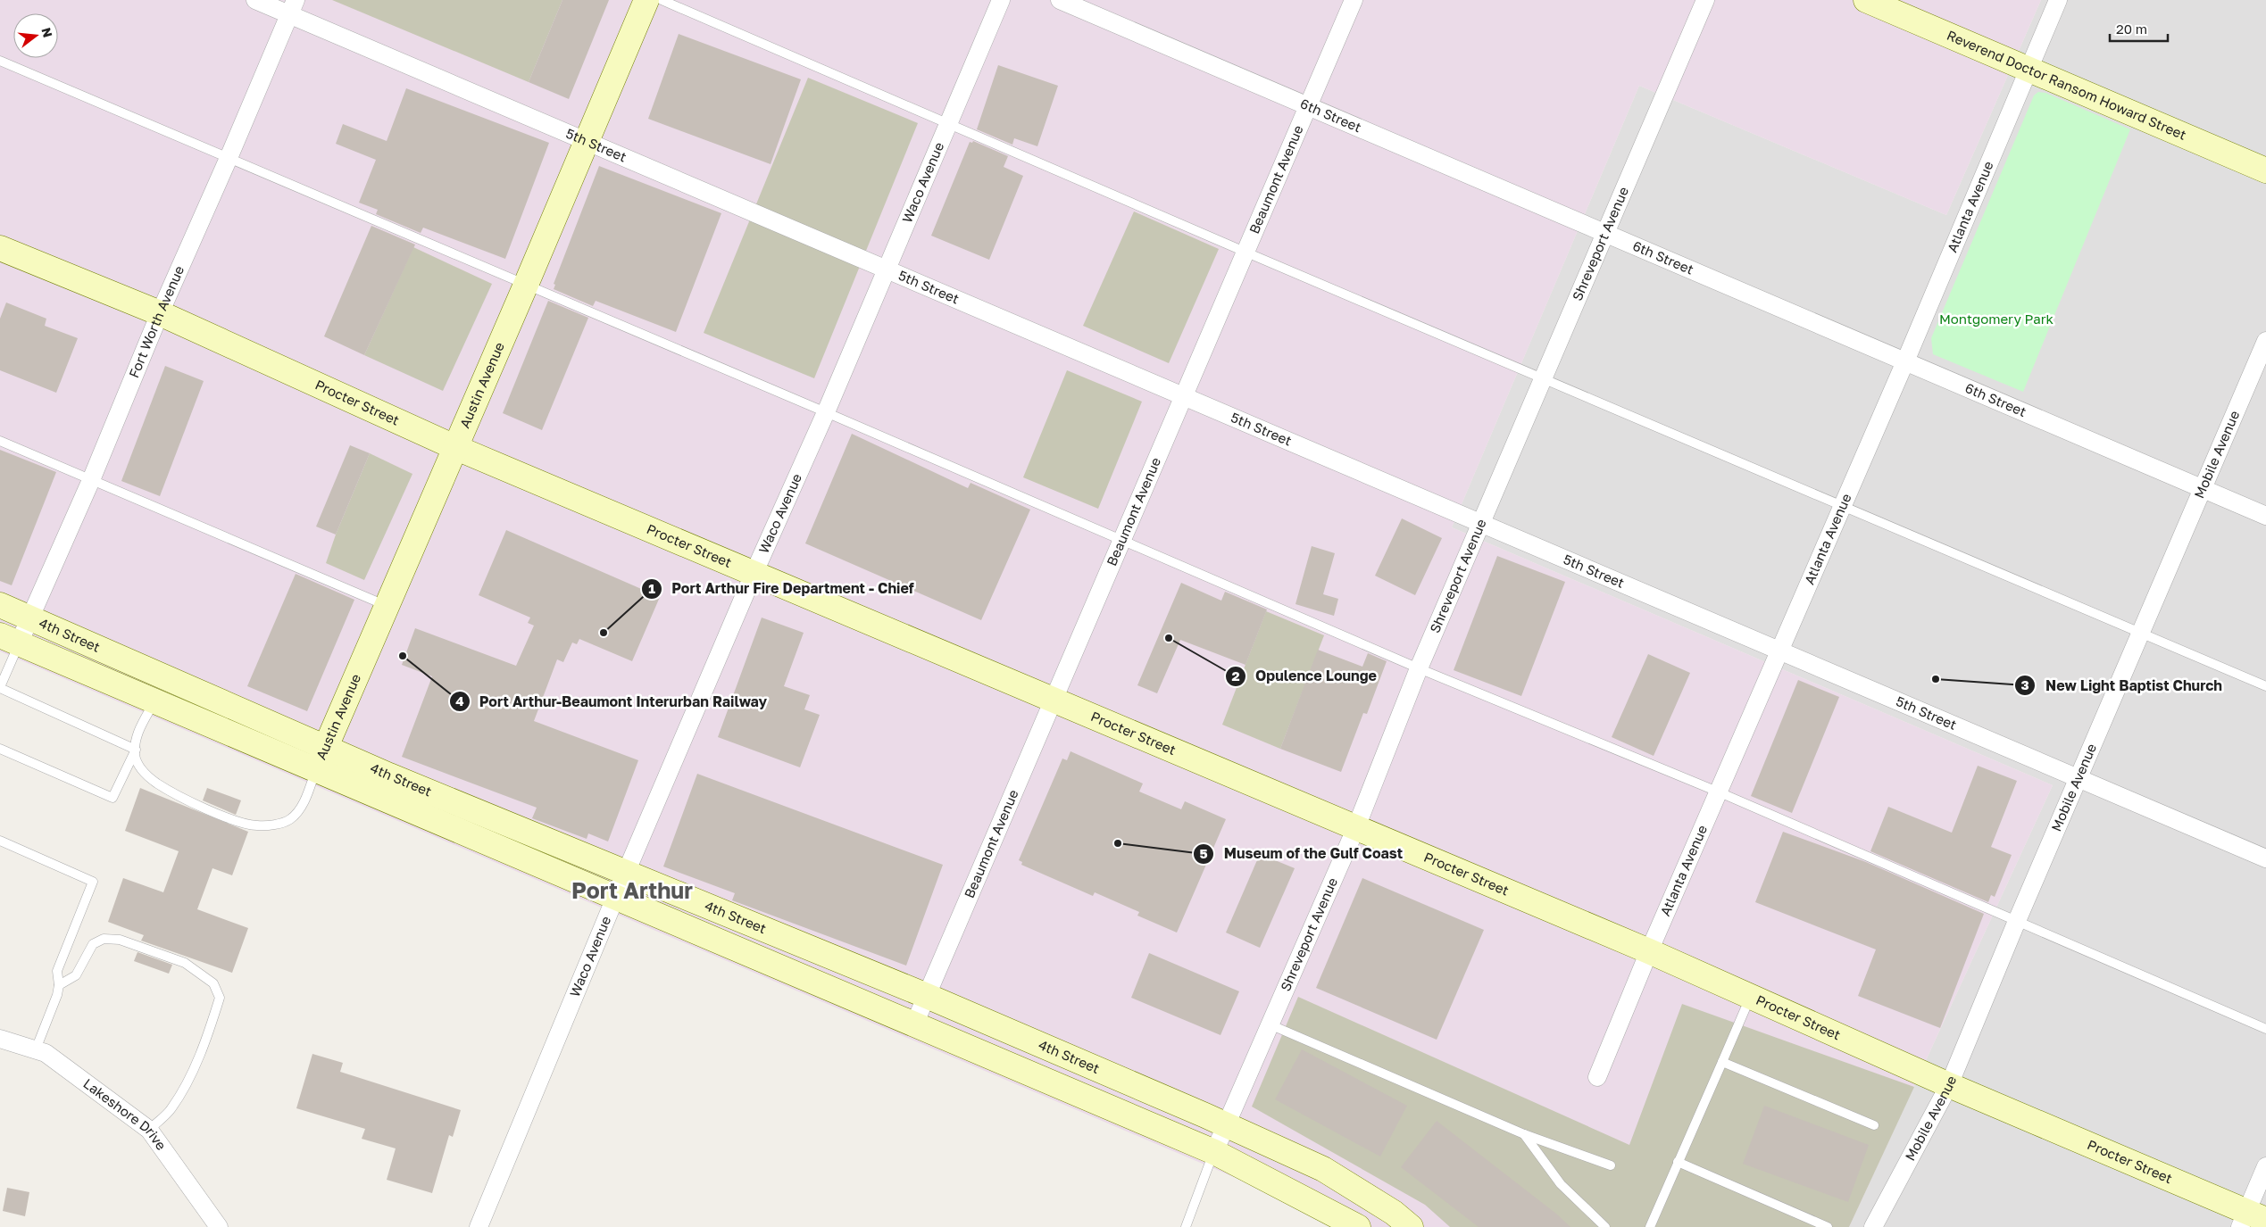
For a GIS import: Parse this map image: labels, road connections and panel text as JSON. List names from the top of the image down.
{
  "streets": {
    "street": [
      "Reverend Doctor Ransom Howard Street",
      "6th Street",
      "5th Street",
      "Beaumont Avenue",
      "Waco Avenue",
      "Atlanta Avenue",
      "Shreveport Avenue",
      "Fort Worth Avenue",
      "Austin Avenue",
      "Procter Street",
      "Mobile Avenue",
      "4th Street",
      "Lakeshore Drive"
    ]
  },
  "crossings": [
    ["Reverend Doctor Ransom Howard Street", "Atlanta Avenue"],
    ["6th Street", "Beaumont Avenue"],
    ["6th Street", "Atlanta Avenue"],
    ["6th Street", "Shreveport Avenue"],
    ["6th Street", "Mobile Avenue"],
    ["5th Street", "Beaumont Avenue"],
    ["5th Street", "Waco Avenue"],
    ["5th Street", "Atlanta Avenue"],
    ["5th Street", "Shreveport Avenue"],
    ["5th Street", "Fort Worth Avenue"],
    ["5th Street", "Austin Avenue"],
    ["5th Street", "Mobile Avenue"],
    ["Beaumont Avenue", "Procter Street"],
    ["Beaumont Avenue", "4th Street"],
    ["Waco Avenue", "Procter Street"],
    ["Waco Avenue", "4th Street"],
    ["Atlanta Avenue", "Procter Street"],
    ["Shreveport Avenue", "Procter Street"],
    ["Shreveport Avenue", "4th Street"],
    ["Fort Worth Avenue", "Procter Street"],
    ["Fort Worth Avenue", "4th Street"],
    ["Austin Avenue", "Procter Street"],
    ["Austin Avenue", "4th Street"],
    ["Procter Street", "Mobile Avenue"]
  ],
  "districts": ["Port Arthur"],
  "parks": ["Montgomery Park"],
  "places": [
    "Port Arthur Fire Department - Chief",
    "Opulence Lounge",
    "Port Arthur-Beaumont Interurban Railway",
    "New Light Baptist Church",
    "Museum of the Gulf Coast"
  ],
  "scale_bar": "20 m",
  "north": "right"
}
